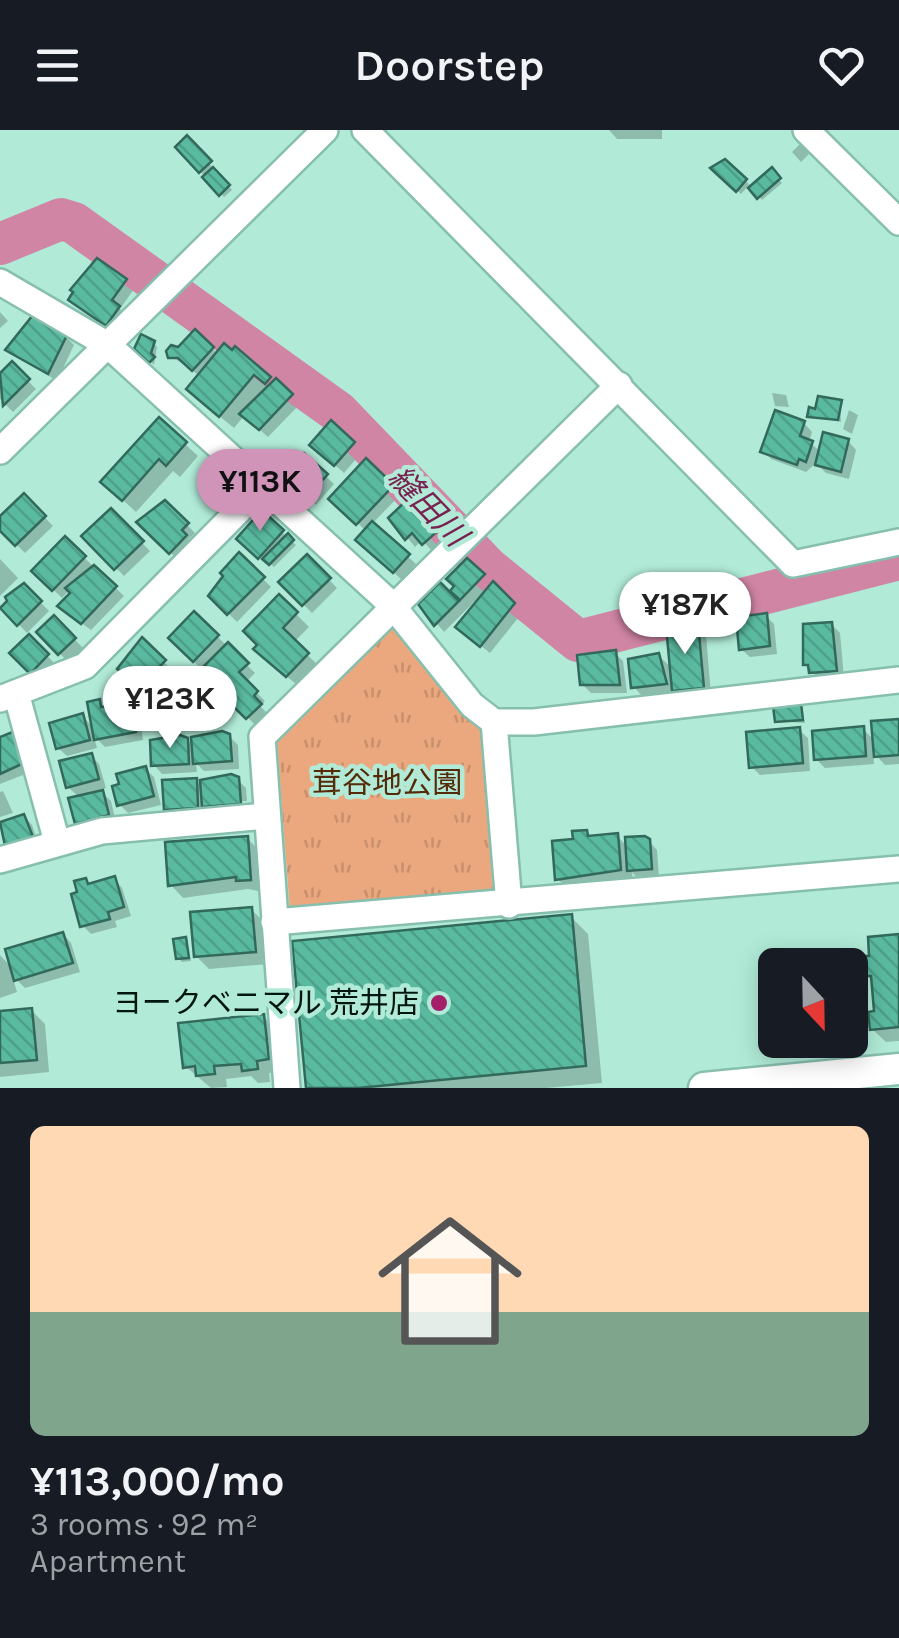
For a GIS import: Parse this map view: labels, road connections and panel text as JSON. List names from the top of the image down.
{
  "water": ["縫田川"],
  "parks": ["茸谷地公園"],
  "places": ["ヨークベニマル 荒井店"],
  "north": "bottom",
  "page": {
    "header": "Doorstep",
    "price": ["¥113K", "¥187K", "¥123K"],
    "list": [
      {
        "name": "¥113,000/mo",
        "note": "3 rooms · 92 m² · Apartment"
      }
    ]
  }
}
